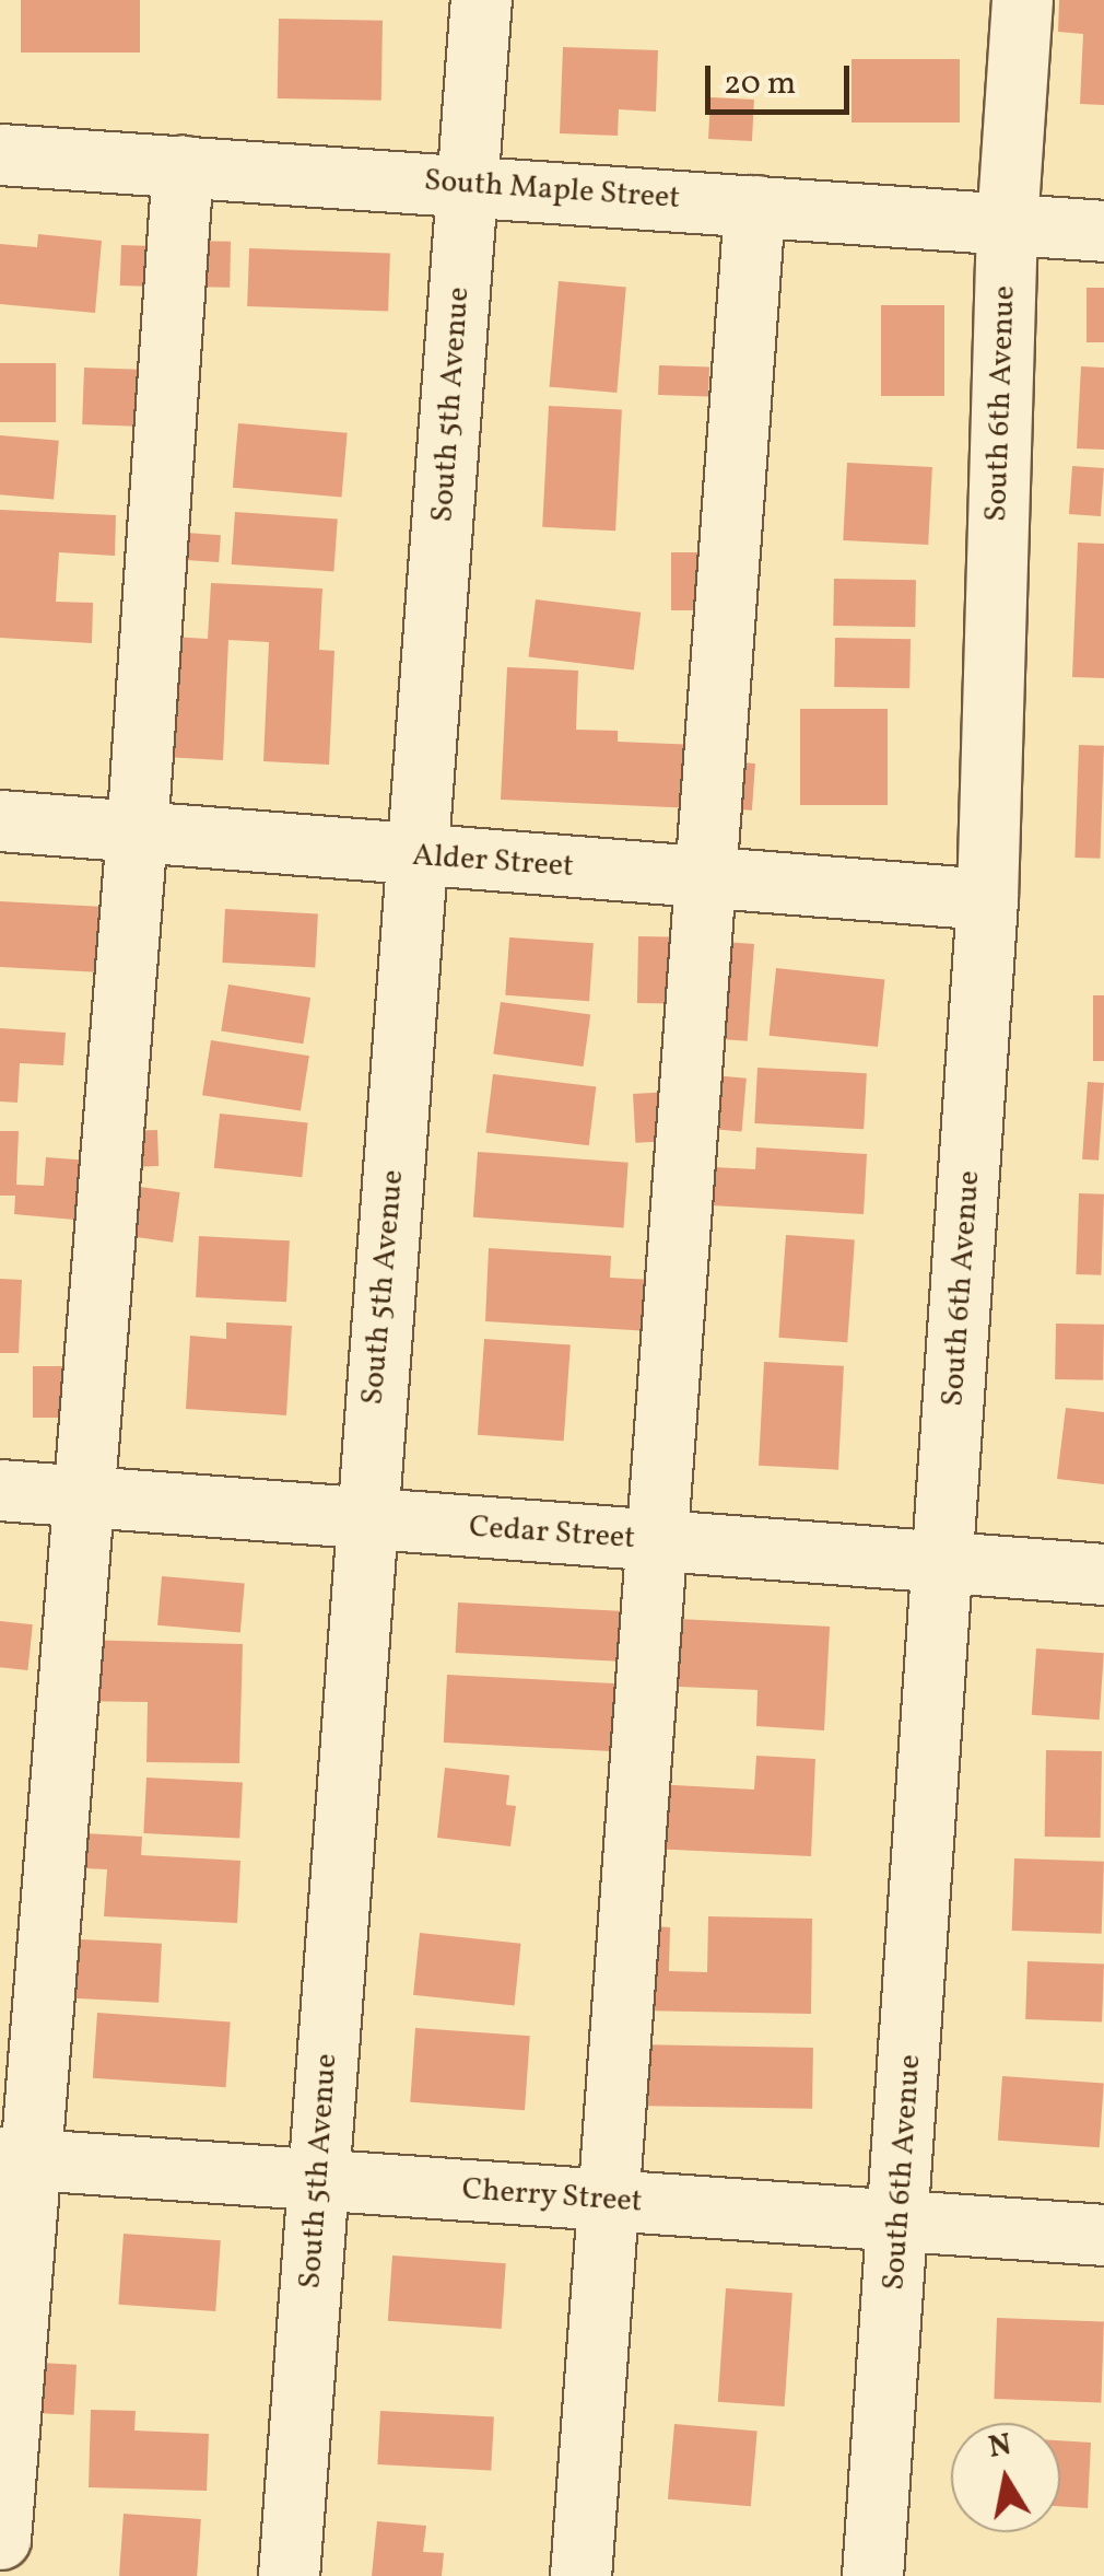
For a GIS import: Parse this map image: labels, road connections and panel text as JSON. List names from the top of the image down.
{
  "streets": {
    "street": [
      "South Maple Street",
      "South 6th Avenue",
      "South 5th Avenue",
      "Alder Street",
      "Cedar Street",
      "Cherry Street"
    ]
  },
  "crossings": [
    ["South Maple Street", "South 6th Avenue"],
    ["South Maple Street", "South 5th Avenue"],
    ["South 6th Avenue", "Alder Street"],
    ["South 6th Avenue", "Cedar Street"],
    ["South 6th Avenue", "Cherry Street"],
    ["South 5th Avenue", "Alder Street"],
    ["South 5th Avenue", "Cedar Street"],
    ["South 5th Avenue", "Cherry Street"]
  ],
  "scale_bar": "20 m",
  "north": "top"
}
